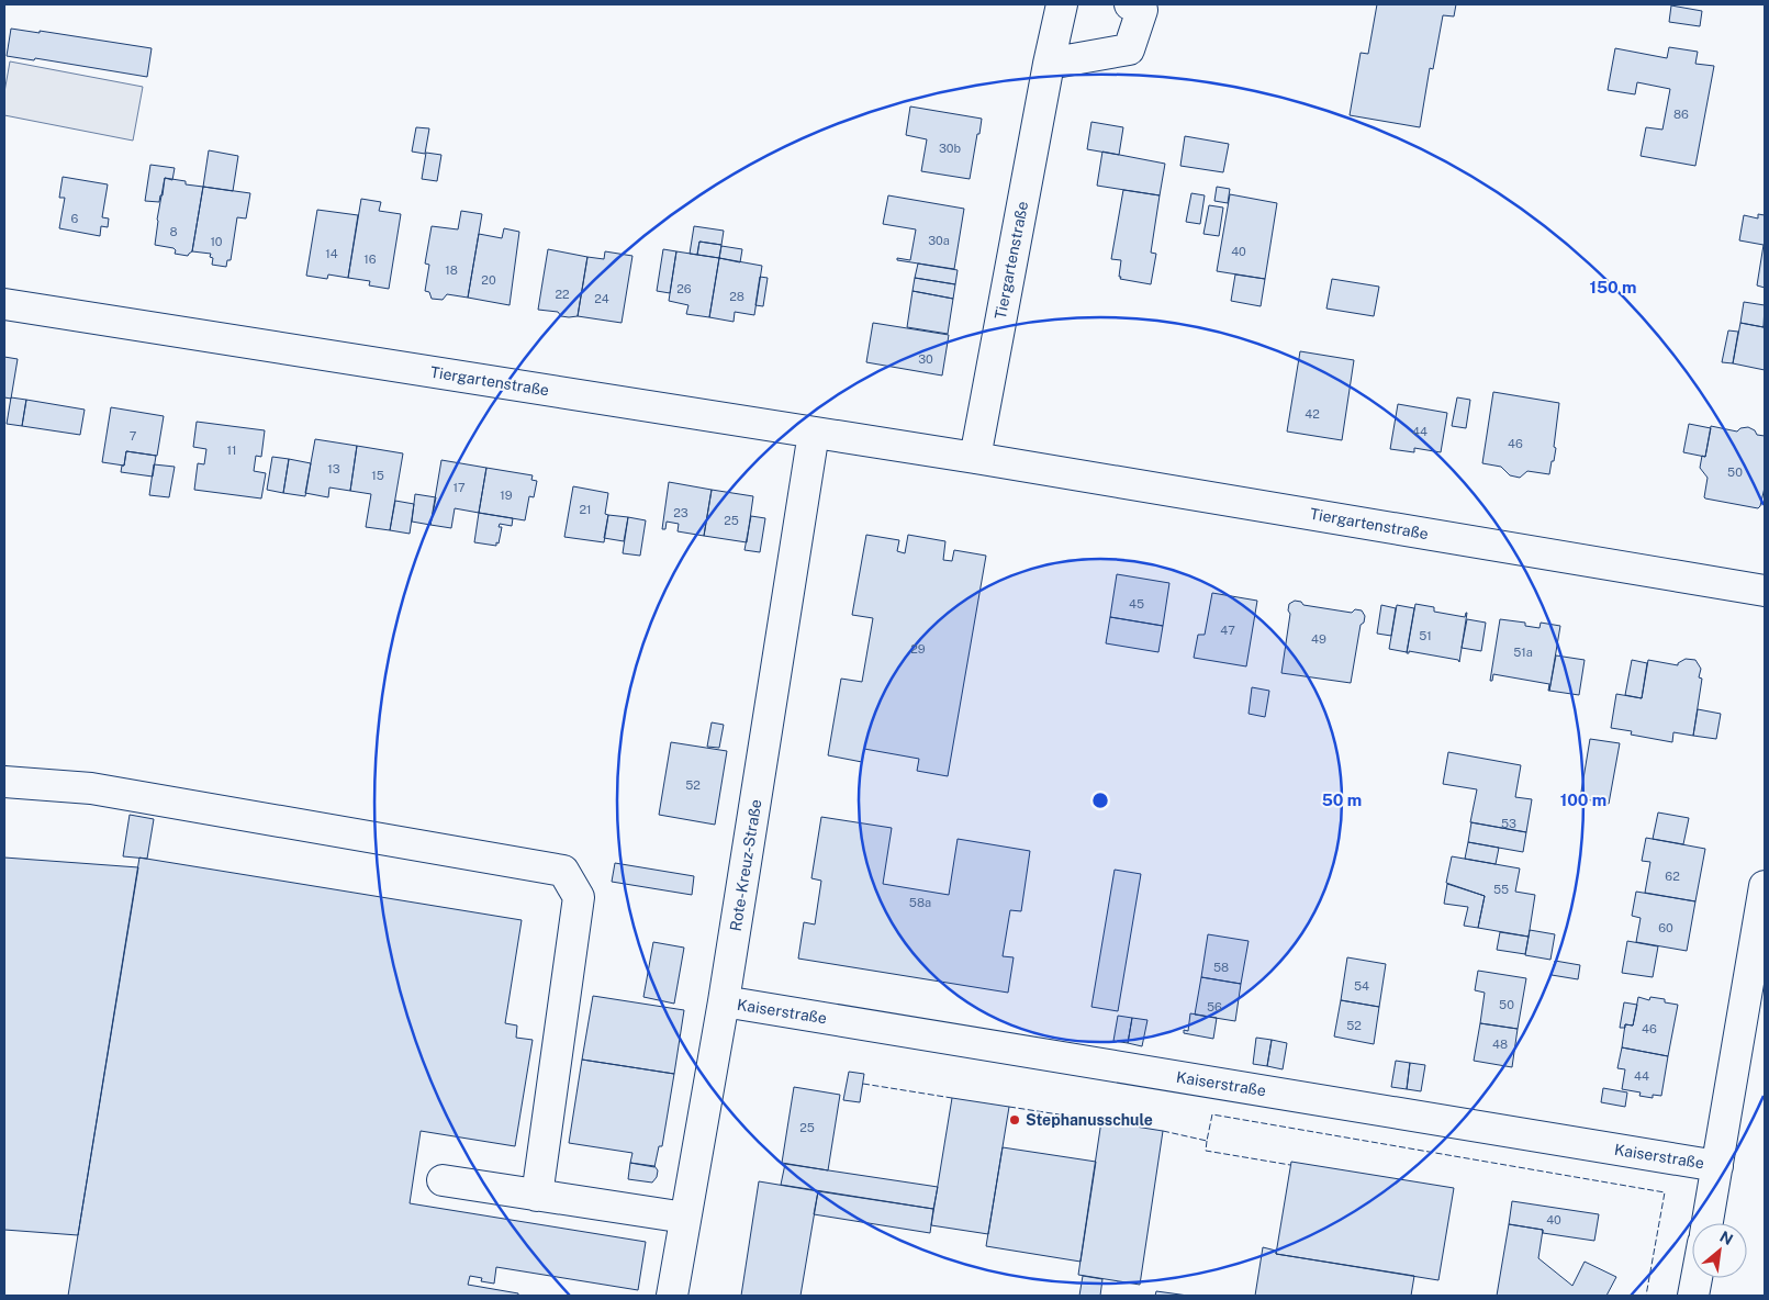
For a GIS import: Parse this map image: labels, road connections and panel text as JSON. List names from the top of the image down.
{
  "streets": {
    "street": ["Tiergartenstraße", "Rote-Kreuz-Straße", "Kaiserstraße"]
  },
  "crossings": [
    ["Tiergartenstraße", "Rote-Kreuz-Straße"],
    ["Rote-Kreuz-Straße", "Kaiserstraße"]
  ],
  "places": ["Stephanusschule"],
  "house_numbers": [
    "86",
    "30b",
    "6",
    "8",
    "30a",
    "10",
    "40",
    "14",
    "16",
    "18",
    "20",
    "26",
    "22",
    "28",
    "24",
    "30",
    "42",
    "44",
    "7",
    "46",
    "11",
    "13",
    "50",
    "15",
    "17",
    "19",
    "21",
    "23",
    "25",
    "45",
    "47",
    "51",
    "49",
    "29",
    "51a",
    "52",
    "53",
    "62",
    "55",
    "58a",
    "60",
    "58",
    "54",
    "50",
    "56",
    "52",
    "46",
    "48",
    "44",
    "25",
    "40"
  ],
  "north": "top right",
  "rings": ["150 m", "50 m", "100 m"]
}
